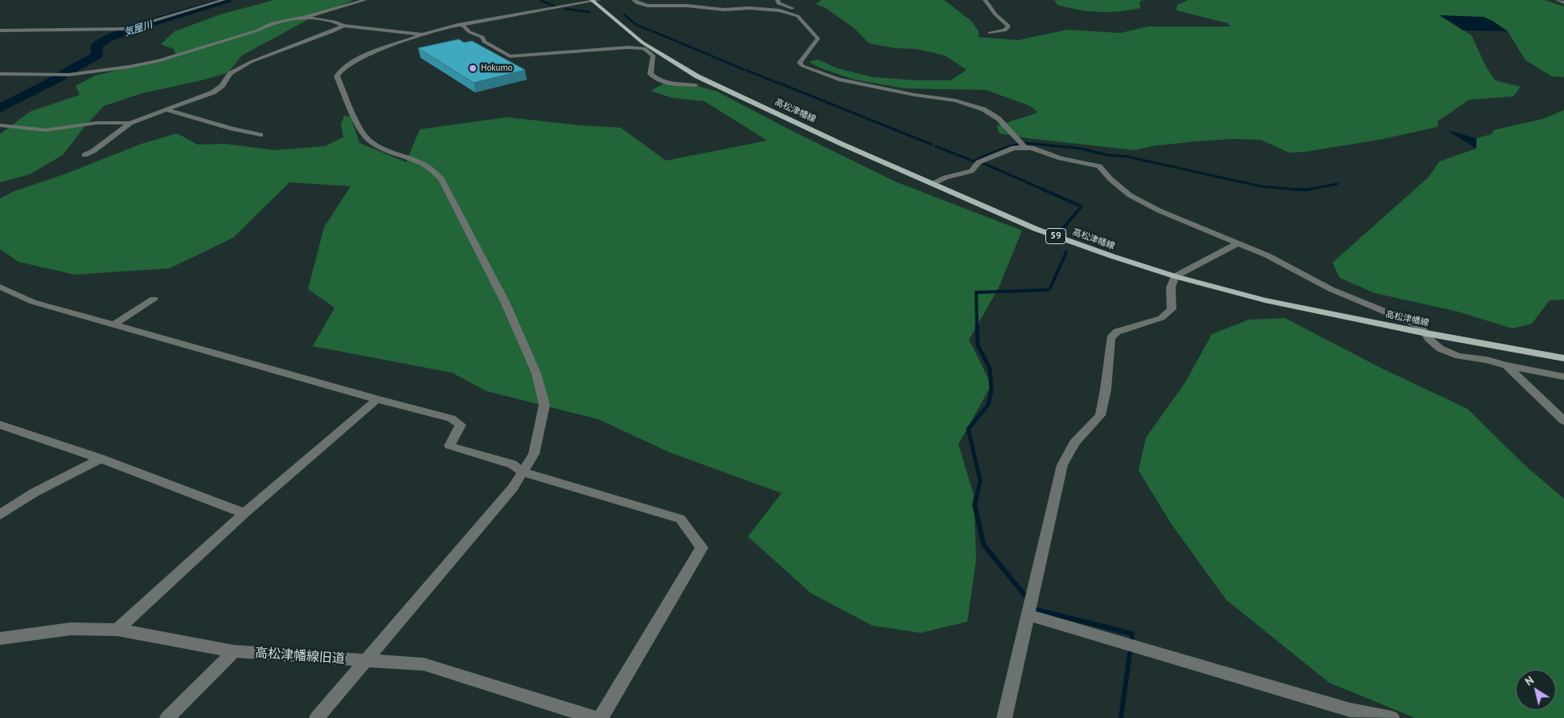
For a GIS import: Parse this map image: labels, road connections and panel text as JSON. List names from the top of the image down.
{
  "streets": {
    "main road": ["高松津幡線", "59"],
    "street": ["高松津幡線旧道"]
  },
  "water": ["気屋川"],
  "places": ["Hokumo"],
  "north": "top left"
}
